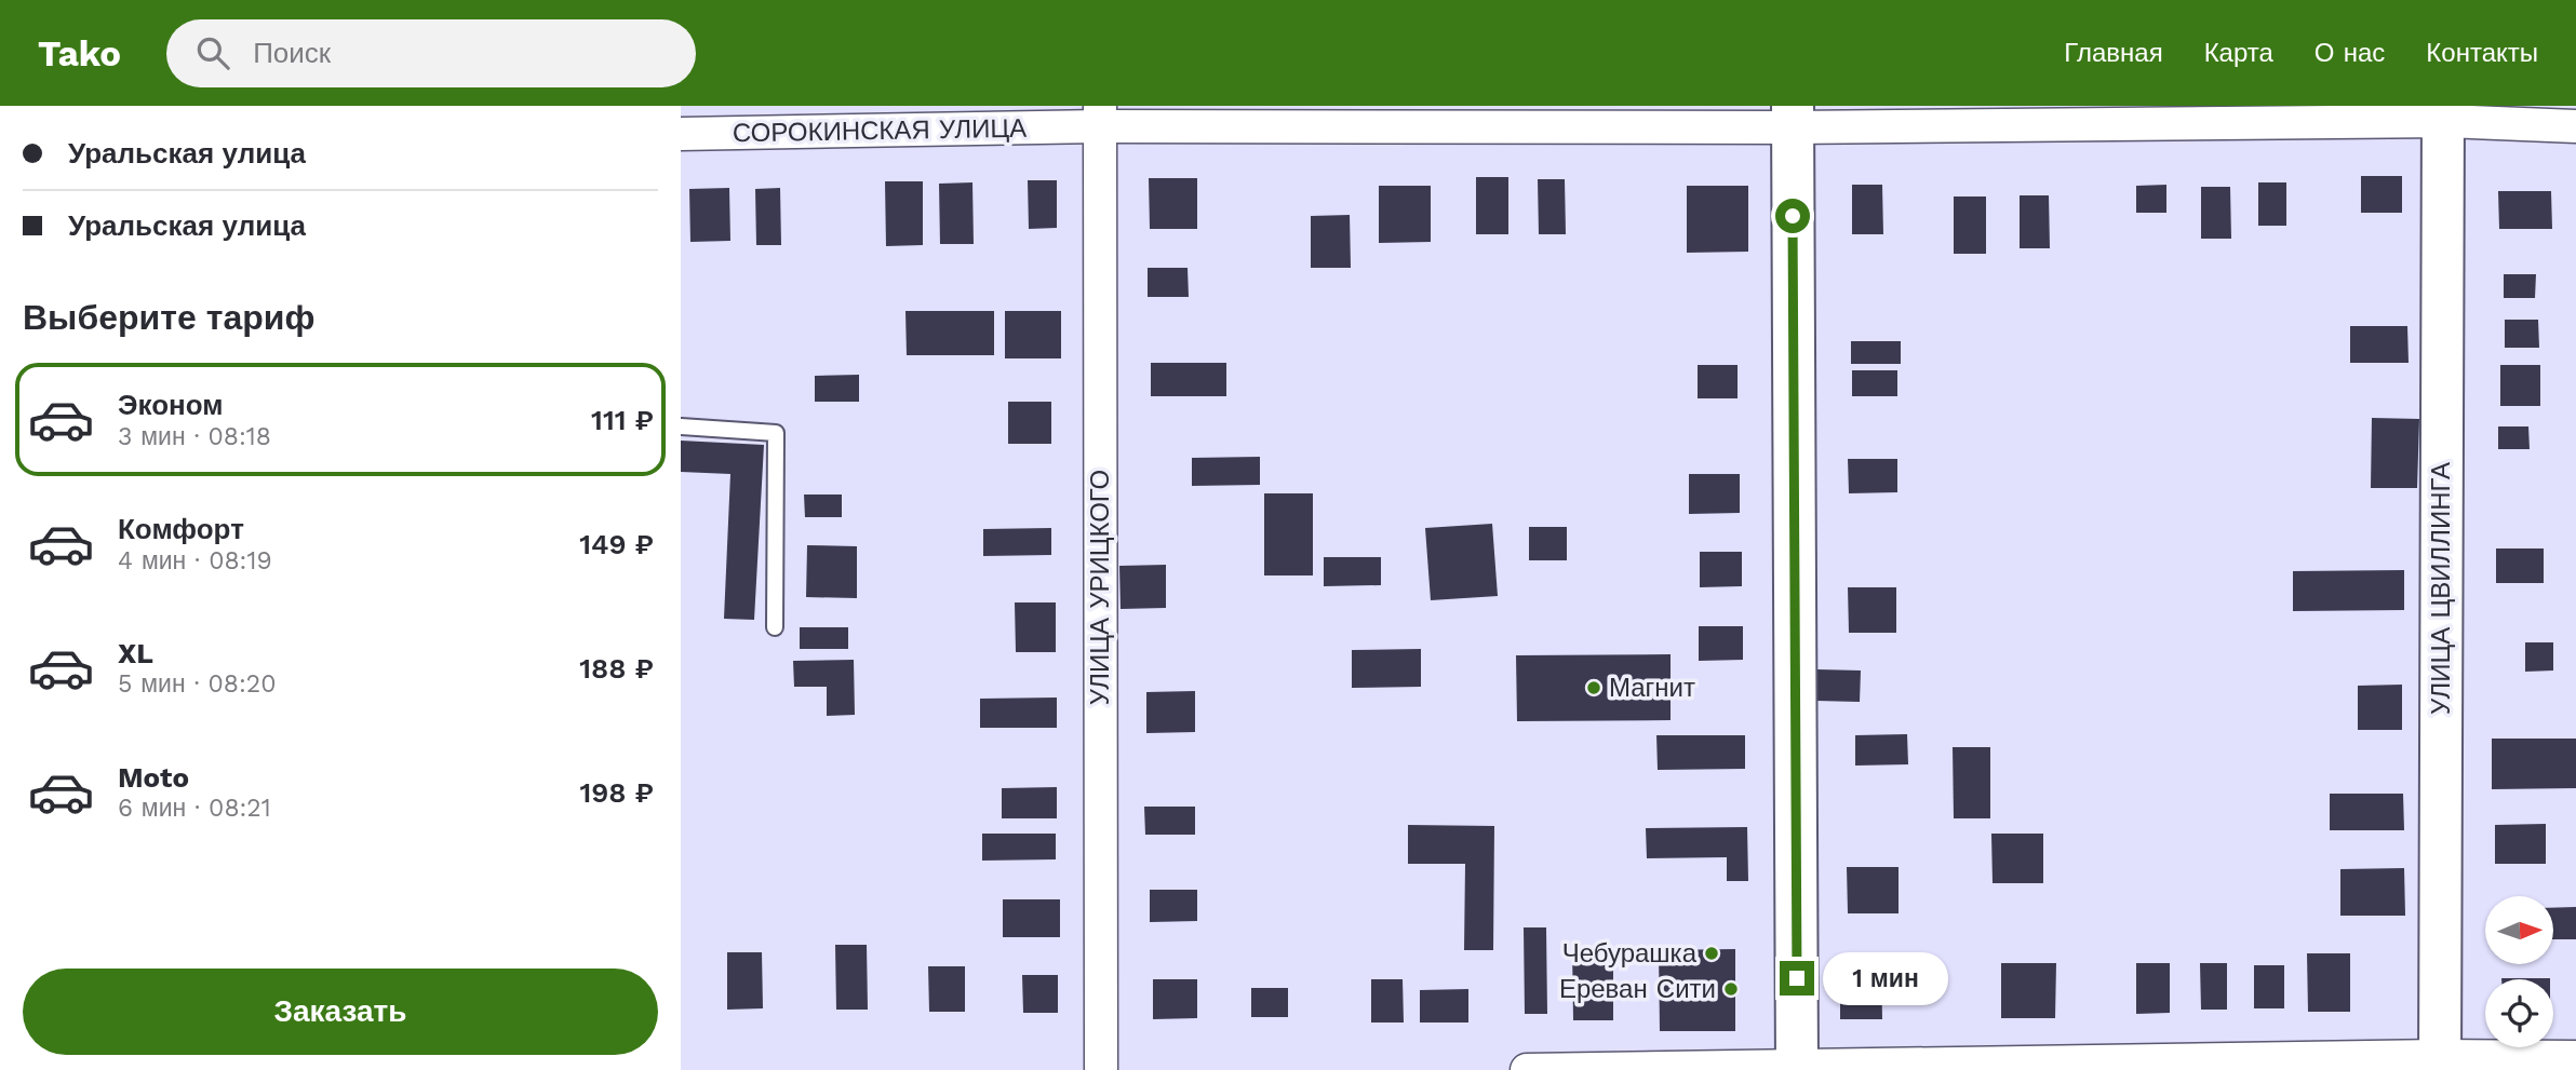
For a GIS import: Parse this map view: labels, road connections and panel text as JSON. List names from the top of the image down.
{
  "streets": {
    "street": ["СОРОКИНСКАЯ УЛИЦА", "УЛИЦА УРИЦКОГО", "УЛИЦА ЦВИЛЛИНГА"]
  },
  "crossings": [
    ["СОРОКИНСКАЯ УЛИЦА", "УЛИЦА УРИЦКОГО"],
    ["СОРОКИНСКАЯ УЛИЦА", "УЛИЦА ЦВИЛЛИНГА"]
  ],
  "places": ["Магнит", "Чебурашка", "Ереван Сити"],
  "north": "right",
  "page": {
    "header": "Tako",
    "search": "Поиск",
    "nav": [
      "Главная",
      "Карта",
      "О нас",
      "Контакты"
    ],
    "banner": ["Уральская улица", "Уральская улица"],
    "heading": "Выберите тариф",
    "list": [
      {
        "name": "Эконом",
        "note": "3 мин · 08:18",
        "value": "111 ₽"
      },
      {
        "name": "Комфорт",
        "note": "4 мин · 08:19",
        "value": "149 ₽"
      },
      {
        "name": "XL",
        "note": "5 мин · 08:20",
        "value": "188 ₽"
      },
      {
        "name": "Moto",
        "note": "6 мин · 08:21",
        "value": "198 ₽"
      }
    ],
    "bubble": "1 мин",
    "buttons": "Заказать"
  }
}
